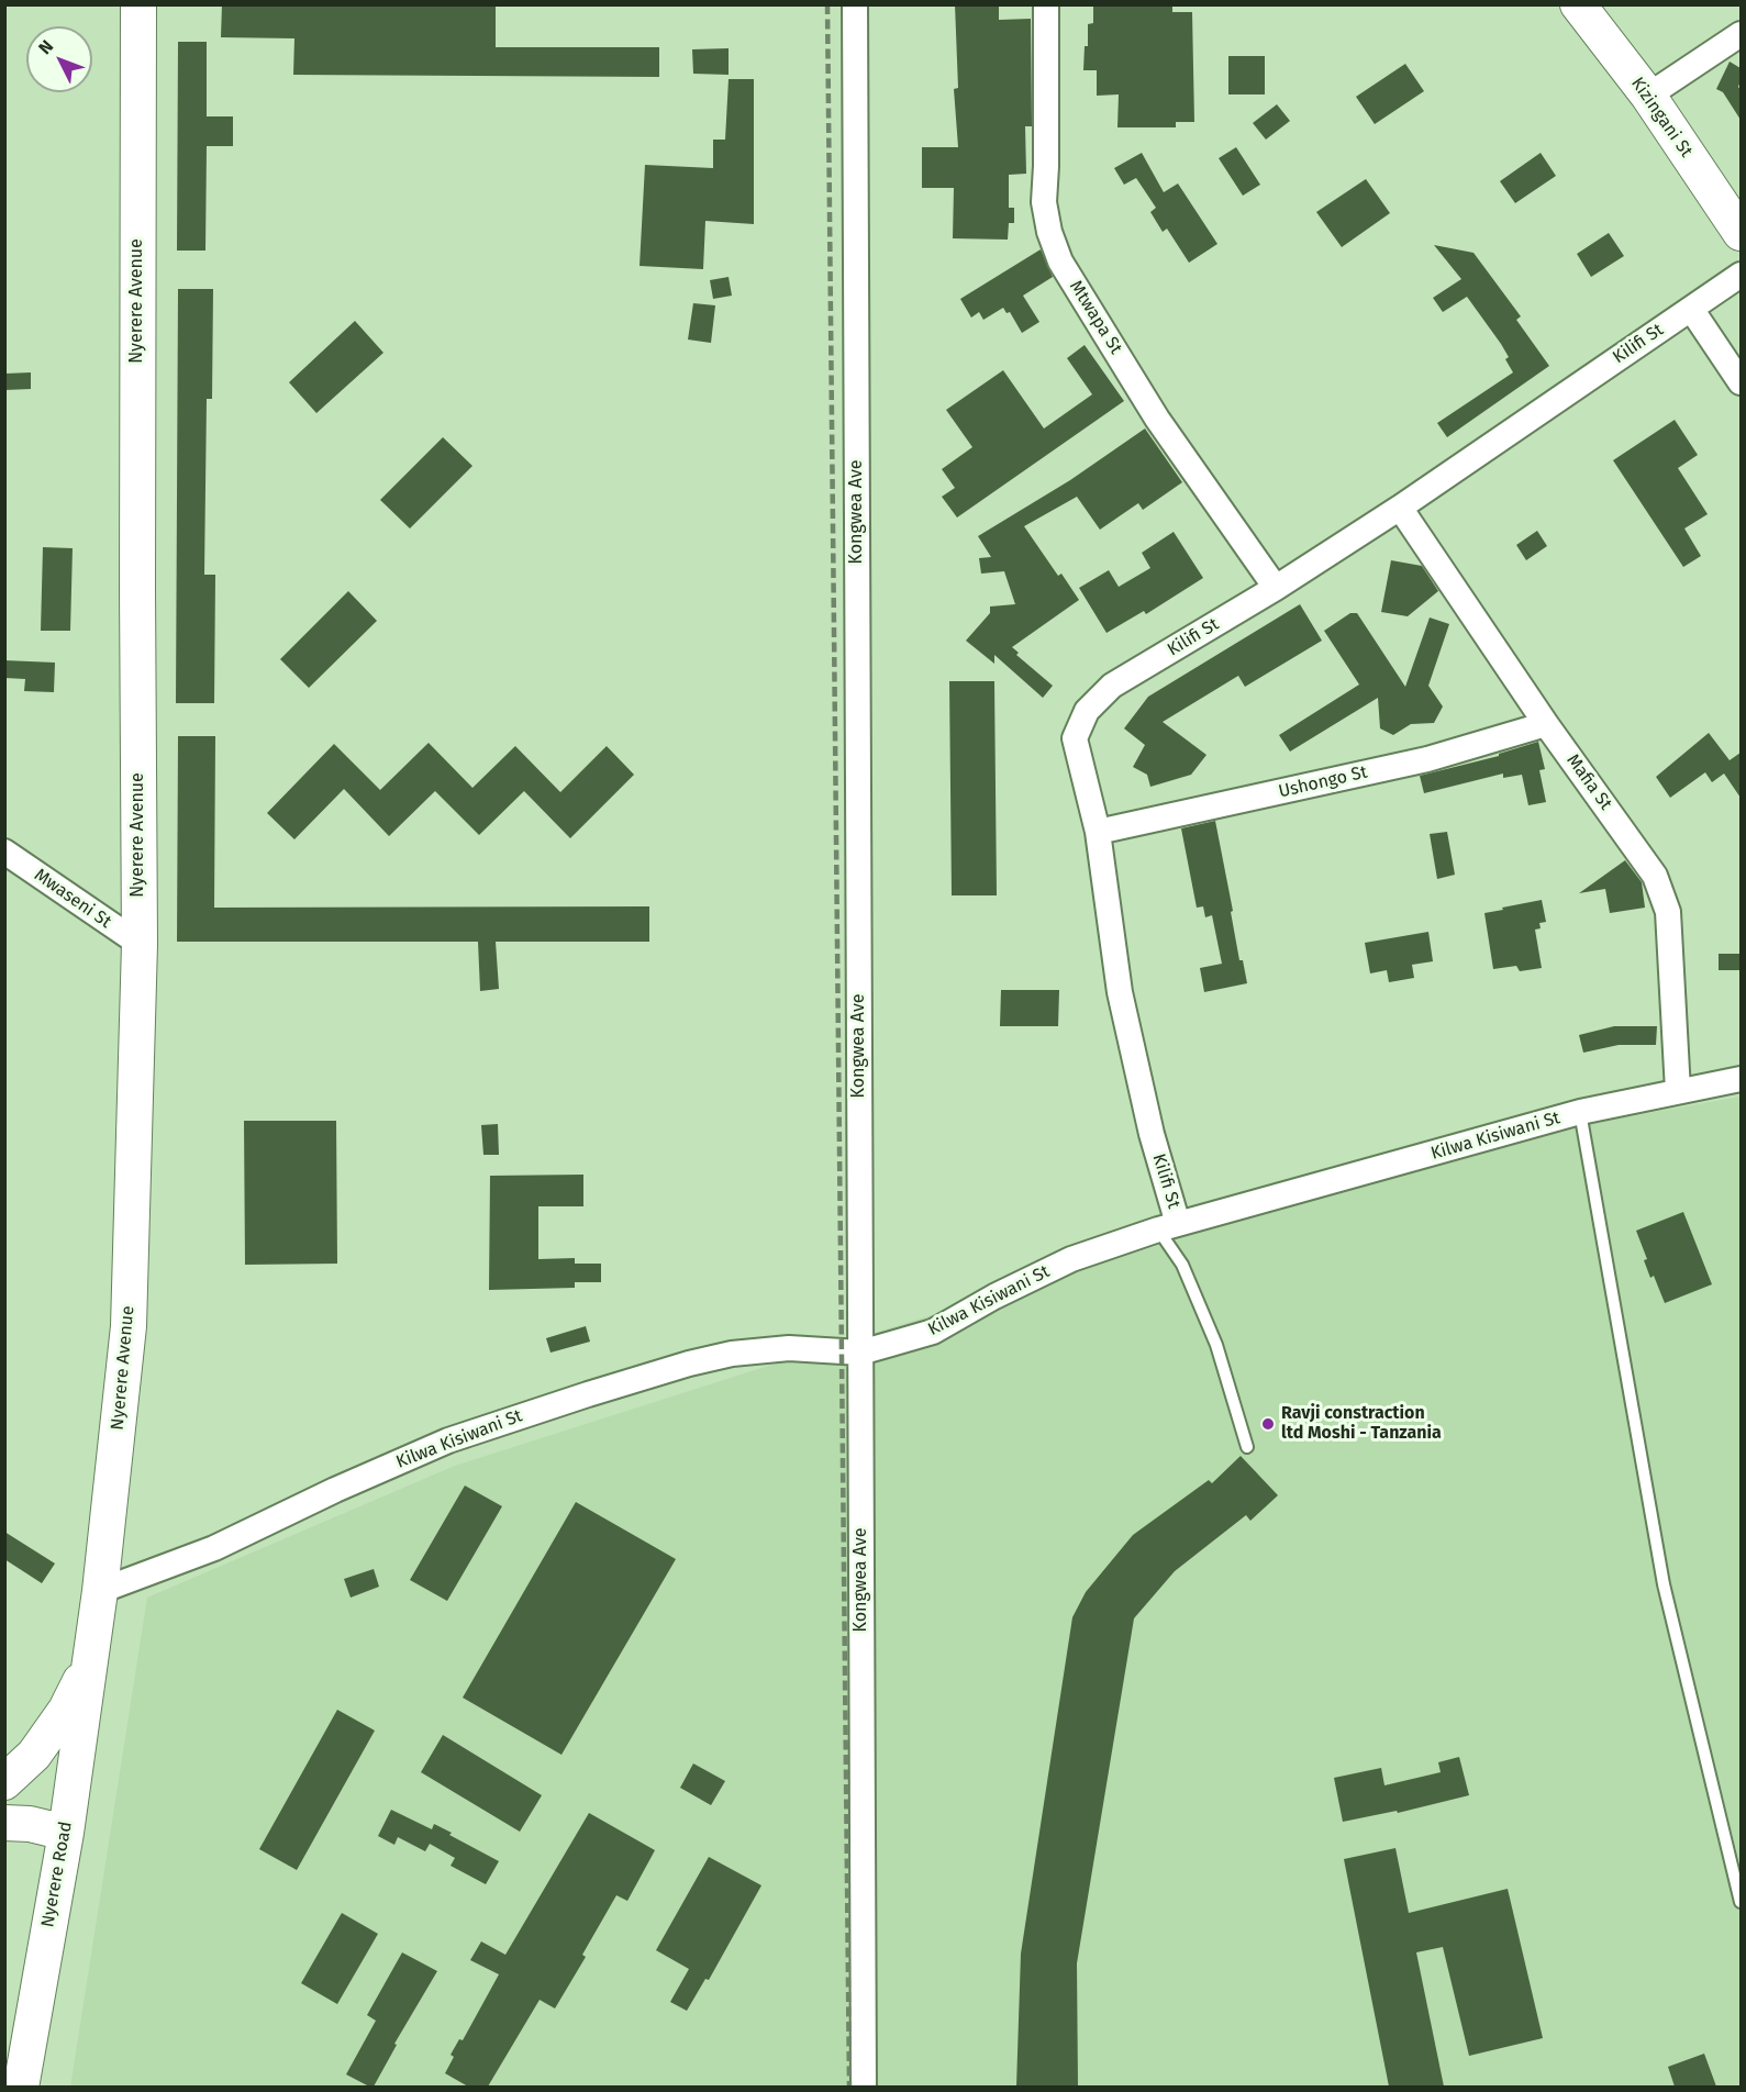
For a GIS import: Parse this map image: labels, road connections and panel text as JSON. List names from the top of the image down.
{
  "streets": {
    "street": [
      "Kizingani St",
      "Nyerere Avenue",
      "Mtwapa St",
      "Kilifi St",
      "Kongwea Ave",
      "Ushongo St",
      "Mafia St",
      "Mwaseni St",
      "Kilwa Kisiwani St",
      "Nyerere Road"
    ]
  },
  "crossings": [
    ["Nyerere Avenue", "Mwaseni St"],
    ["Nyerere Avenue", "Kilwa Kisiwani St"],
    ["Nyerere Avenue", "Nyerere Road"],
    ["Mtwapa St", "Kilifi St"],
    ["Kilifi St", "Ushongo St"],
    ["Kilifi St", "Mafia St"],
    ["Kilifi St", "Kilwa Kisiwani St"],
    ["Kongwea Ave", "Kilwa Kisiwani St"],
    ["Ushongo St", "Mafia St"],
    ["Mafia St", "Kilwa Kisiwani St"]
  ],
  "places": ["Ravji constraction ltd Moshi - Tanzania"],
  "north": "top left"
}
